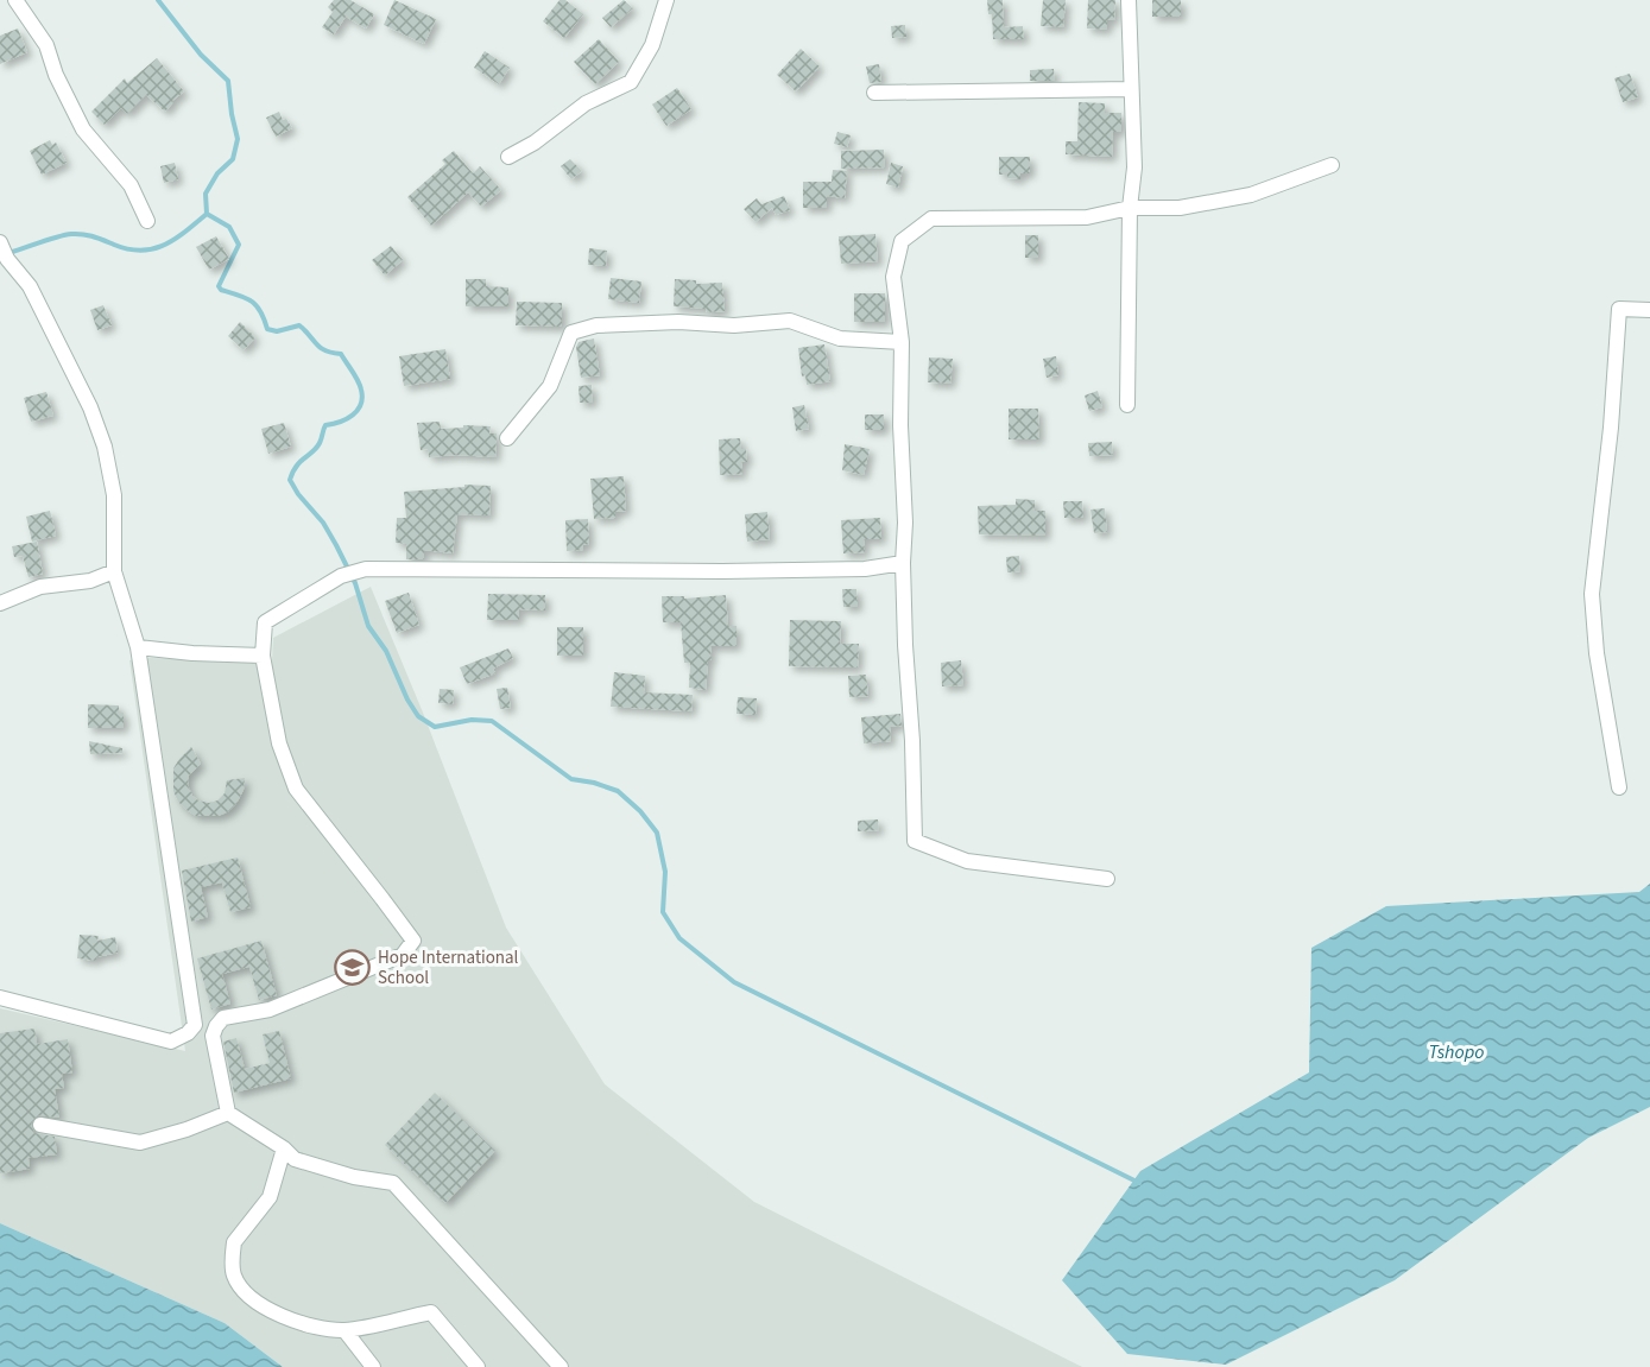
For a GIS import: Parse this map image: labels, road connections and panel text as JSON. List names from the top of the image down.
{
  "water": ["Tshopo"],
  "places": {
    "school or university": ["Hope International School"]
  }
}
